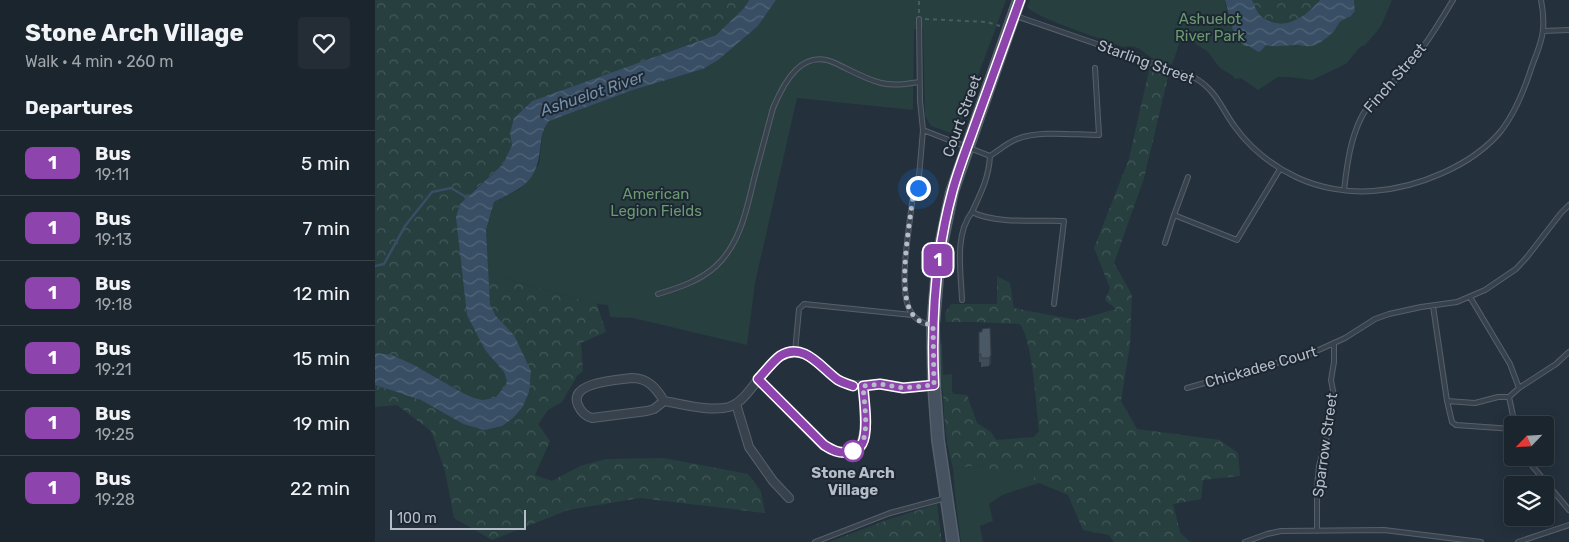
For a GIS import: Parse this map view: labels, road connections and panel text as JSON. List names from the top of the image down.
{
  "streets": {
    "main road": ["Court Street"],
    "lane": [
      "Starling Street",
      "Finch Street",
      "Chickadee Court",
      "Sparrow Street"
    ]
  },
  "crossings": [
    ["Starling Street", "Finch Street"],
    ["Starling Street", "Court Street"],
    ["Chickadee Court", "Sparrow Street"]
  ],
  "water": ["Ashuelot River"],
  "parks": ["Ashuelot River Park", "American Legion Fields"],
  "places": ["Stone Arch Village"],
  "lines": ["bus line 1"],
  "scale_bar": "100 m",
  "north": "bottom left",
  "page": {
    "heading": [
      ["Stone Arch Village", "Walk · 4 min · 260 m"],
      "Departures"
    ],
    "on_map": "1",
    "list": [
      {
        "mark": "1",
        "name": "Bus",
        "note": "19:11",
        "value": "5 min"
      },
      {
        "mark": "1",
        "name": "Bus",
        "note": "19:13",
        "value": "7 min"
      },
      {
        "mark": "1",
        "name": "Bus",
        "note": "19:18",
        "value": "12 min"
      },
      {
        "mark": "1",
        "name": "Bus",
        "note": "19:21",
        "value": "15 min"
      },
      {
        "mark": "1",
        "name": "Bus",
        "note": "19:25",
        "value": "19 min"
      },
      {
        "mark": "1",
        "name": "Bus",
        "note": "19:28",
        "value": "22 min"
      }
    ],
    "scale": "100 m"
  }
}
